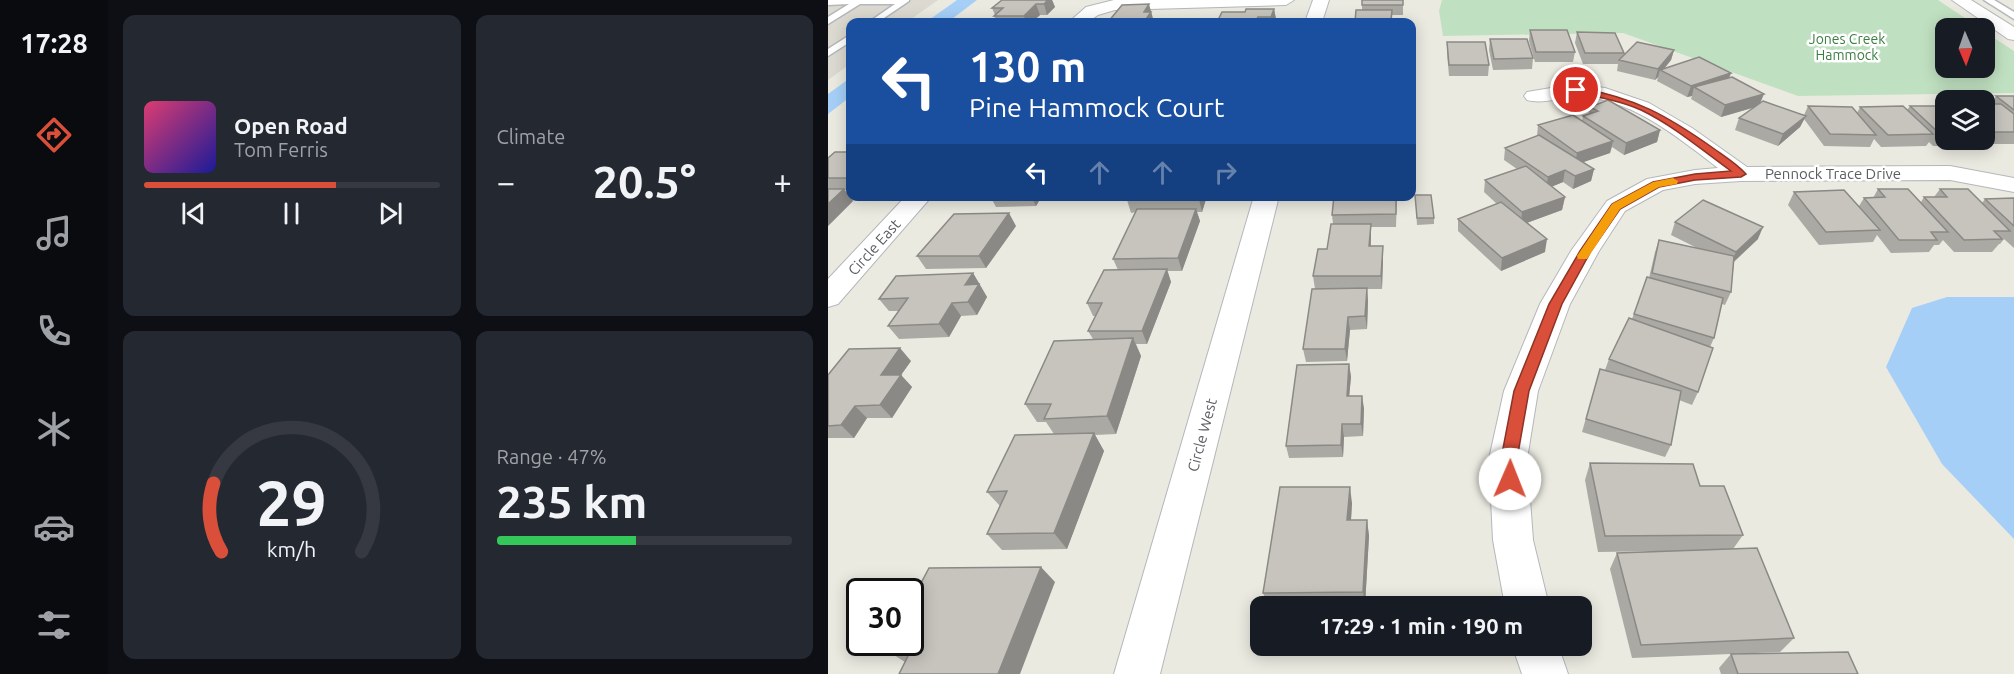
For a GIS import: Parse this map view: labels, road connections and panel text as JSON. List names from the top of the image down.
{
  "streets": {
    "street": ["Pennock Trace Drive", "Circle East", "Circle West"]
  },
  "parks": ["Jones Creek Hammock"],
  "north": "bottom",
  "page": {
    "tabs": "17:28",
    "tile": [
      "Climate",
      ["Range · 47%", "235 km"]
    ],
    "turn": ["130 m", "Pine Hammock Court"],
    "song": ["Open Road", "Tom Ferris"],
    "heat": ["−", "20.5°", "+"],
    "limit": "30",
    "trip": "17:29 · 1 min · 190 m",
    "gauge": ["29", "km/h"]
  }
}
